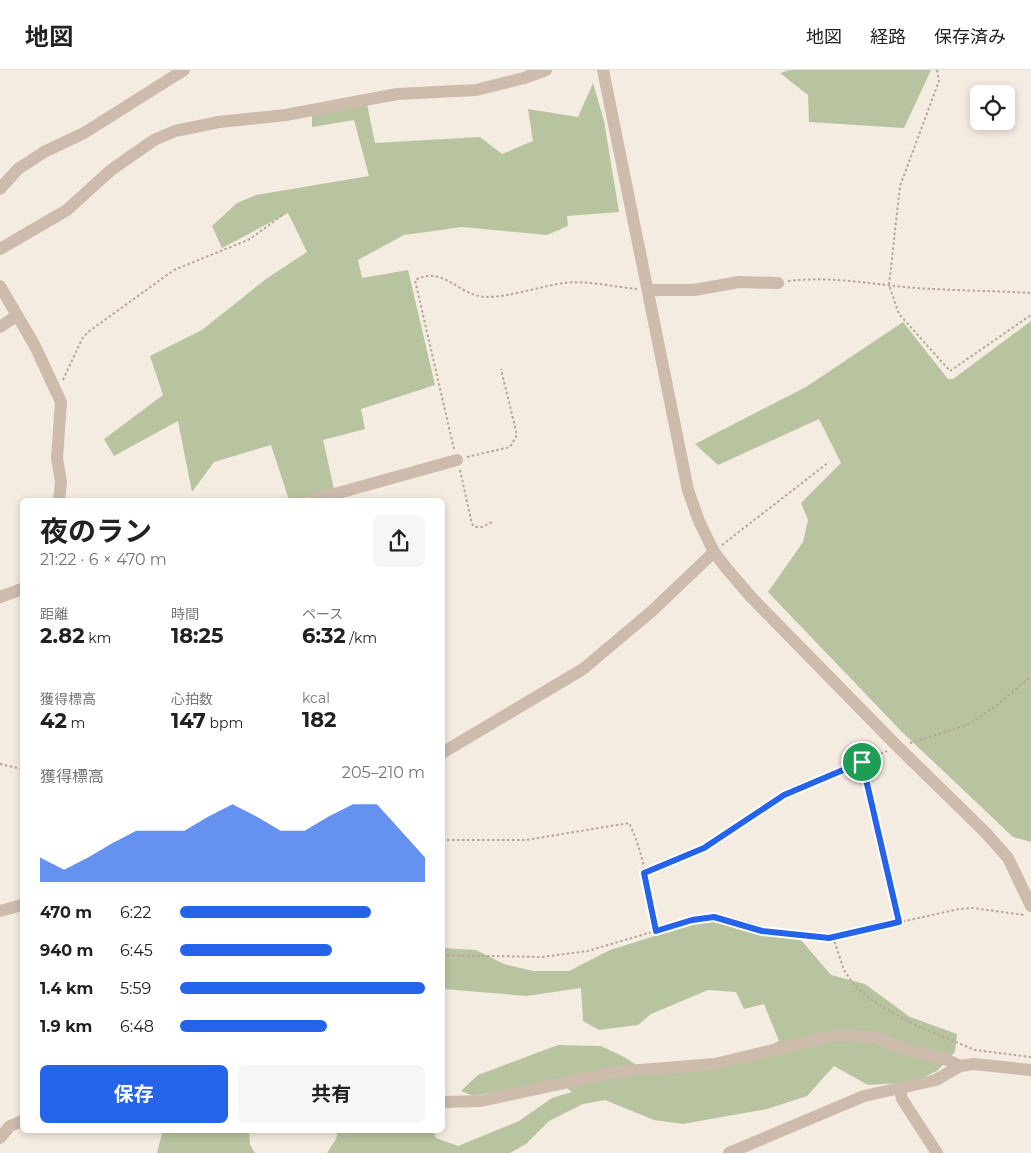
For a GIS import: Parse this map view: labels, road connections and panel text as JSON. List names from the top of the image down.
{
  "page": {
    "header": "地図",
    "nav": ["地図", "経路", "保存済み"],
    "heading": ["夜のラン", "21:22 · 6 × 470 m"],
    "stats": [
      ["距離", "2.82 km"],
      ["時間", "18:25"],
      ["ペース", "6:32 /km"],
      ["獲得標高", "42 m"],
      ["心拍数", "147 bpm"],
      ["kcal", "182"]
    ],
    "chart": ["獲得標高", "205–210 m"],
    "list": [
      {
        "name": "470 m",
        "note": "6:22"
      },
      {
        "name": "940 m",
        "note": "6:45"
      },
      {
        "name": "1.4 km",
        "note": "5:59"
      },
      {
        "name": "1.9 km",
        "note": "6:48"
      }
    ],
    "buttons": ["保存", "共有"]
  }
}
